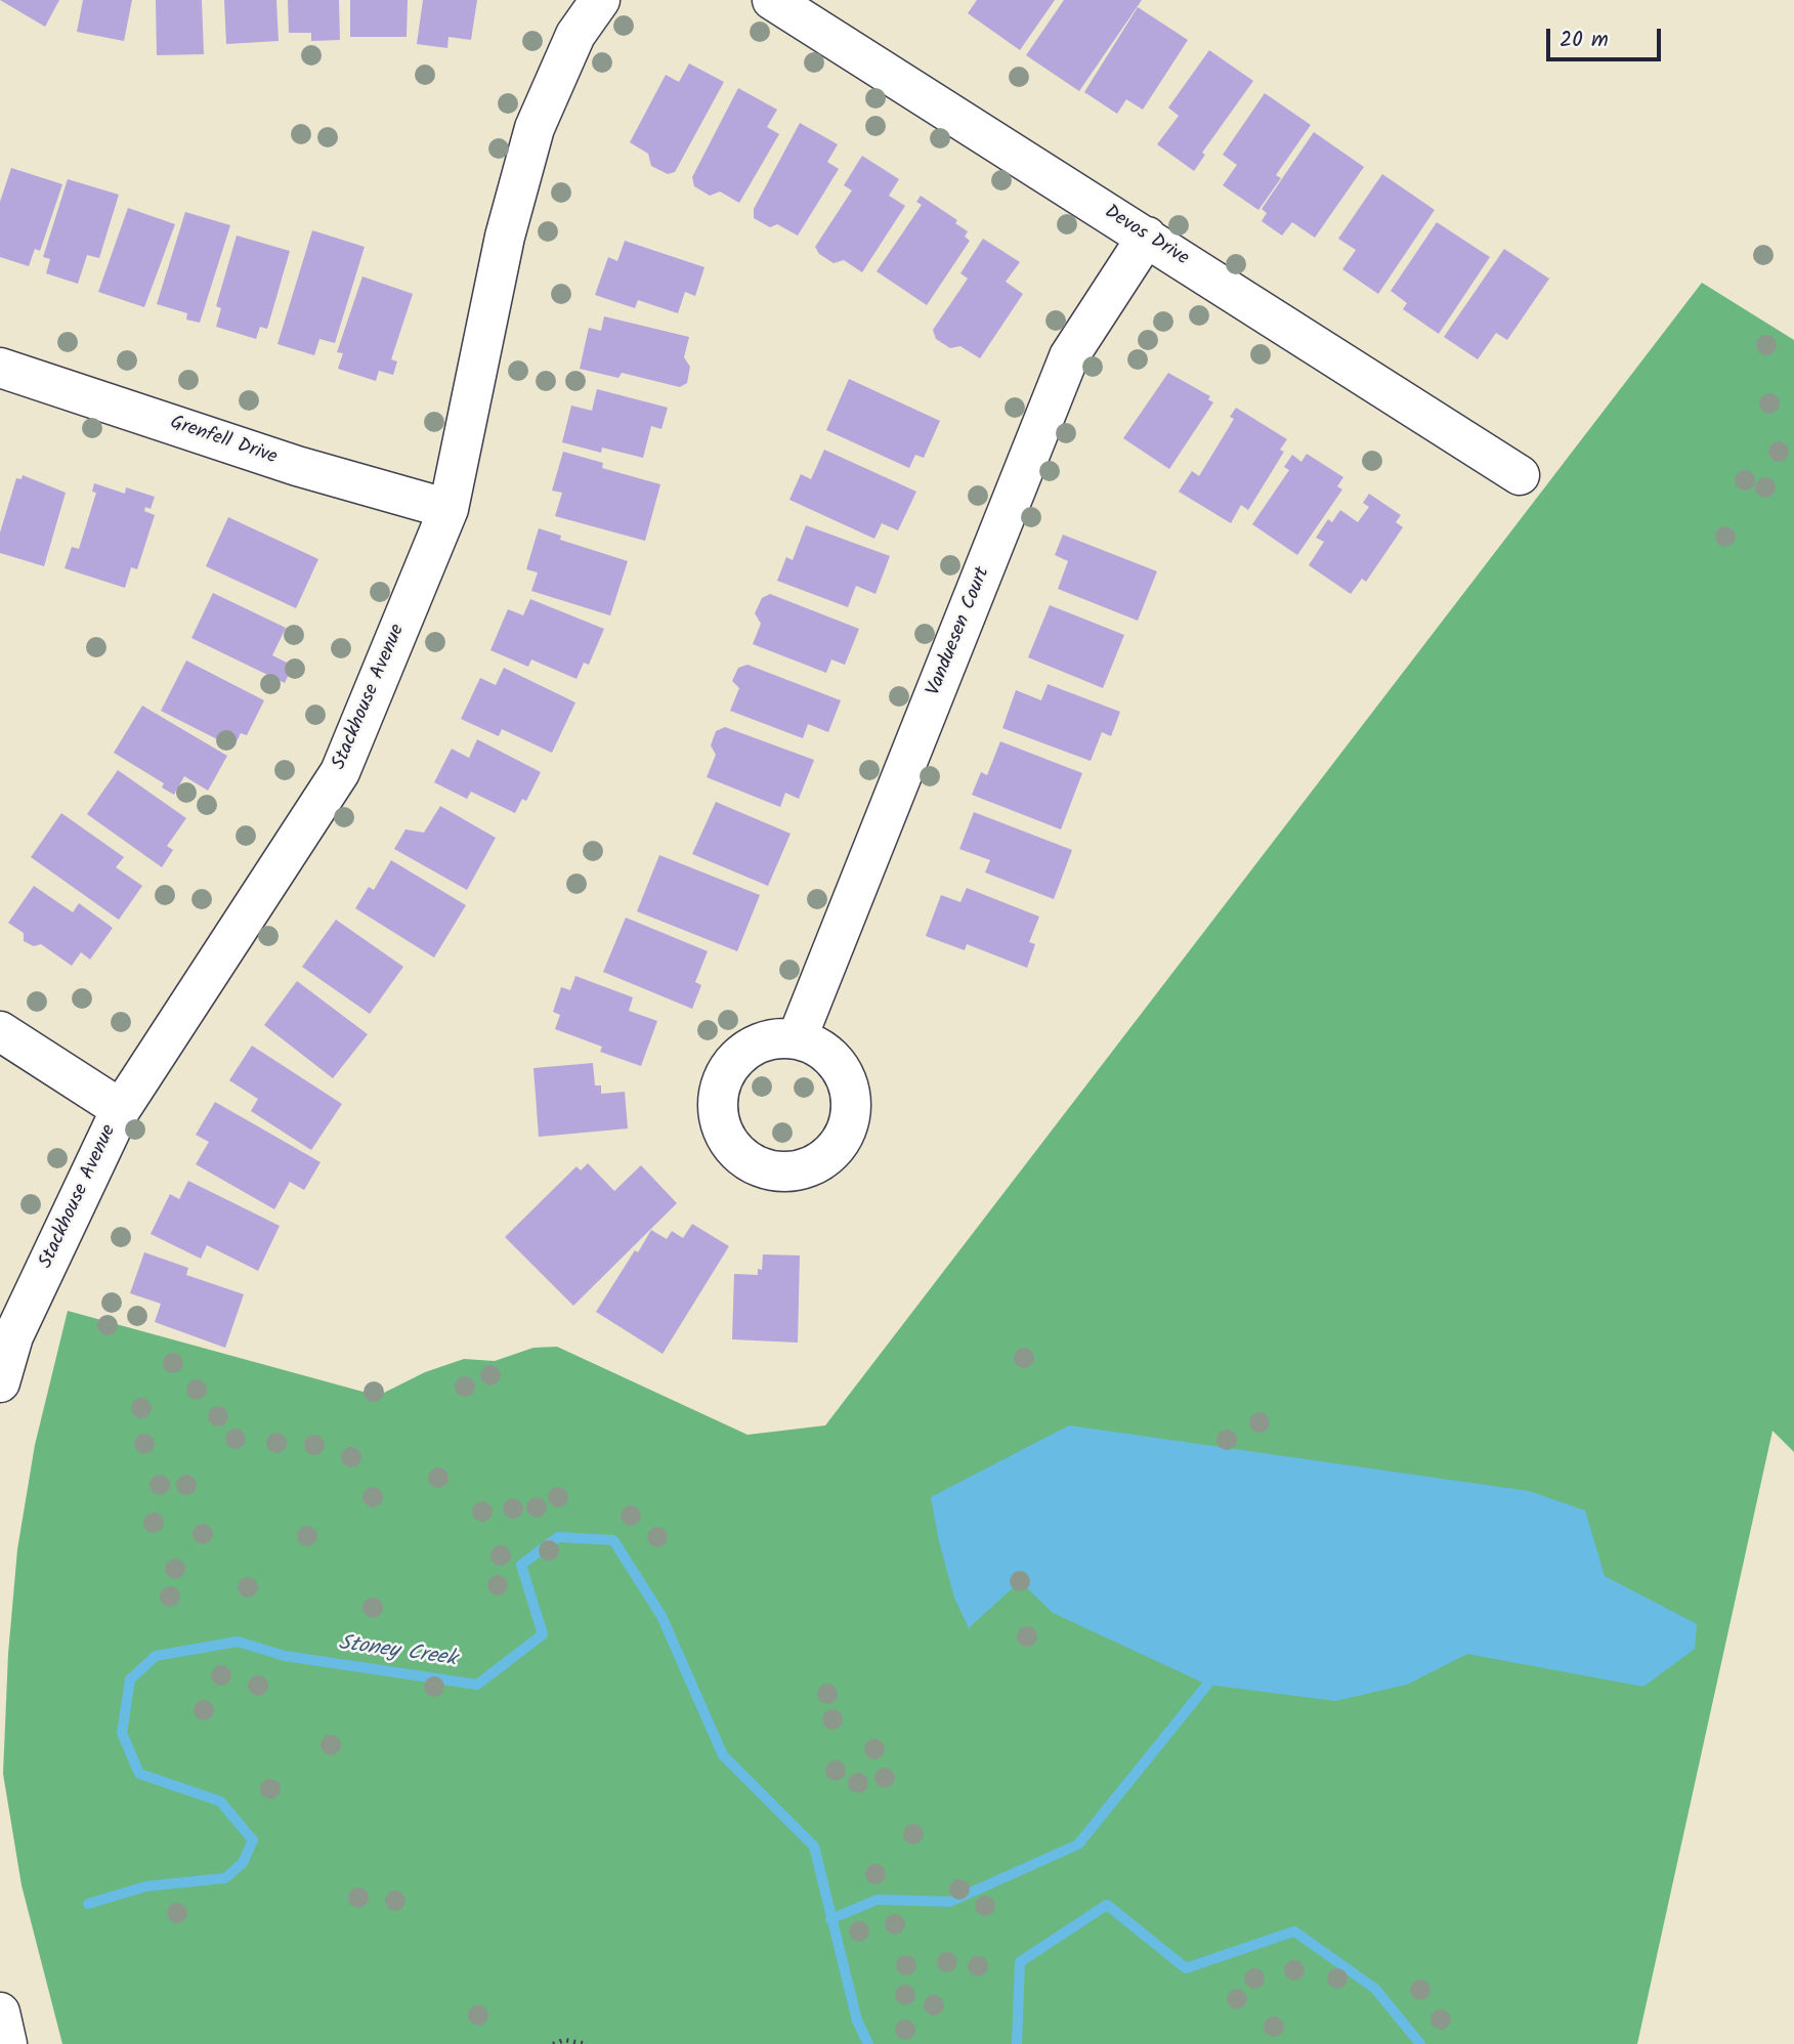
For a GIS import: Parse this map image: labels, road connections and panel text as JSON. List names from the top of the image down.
{
  "streets": {
    "street": [
      "Devos Drive",
      "Grenfell Drive",
      "Vanduesen Court",
      "Stackhouse Avenue"
    ]
  },
  "crossings": [
    ["Devos Drive", "Vanduesen Court"],
    ["Grenfell Drive", "Stackhouse Avenue"]
  ],
  "water": ["Stoney Creek"],
  "scale_bar": "20 m"
}
